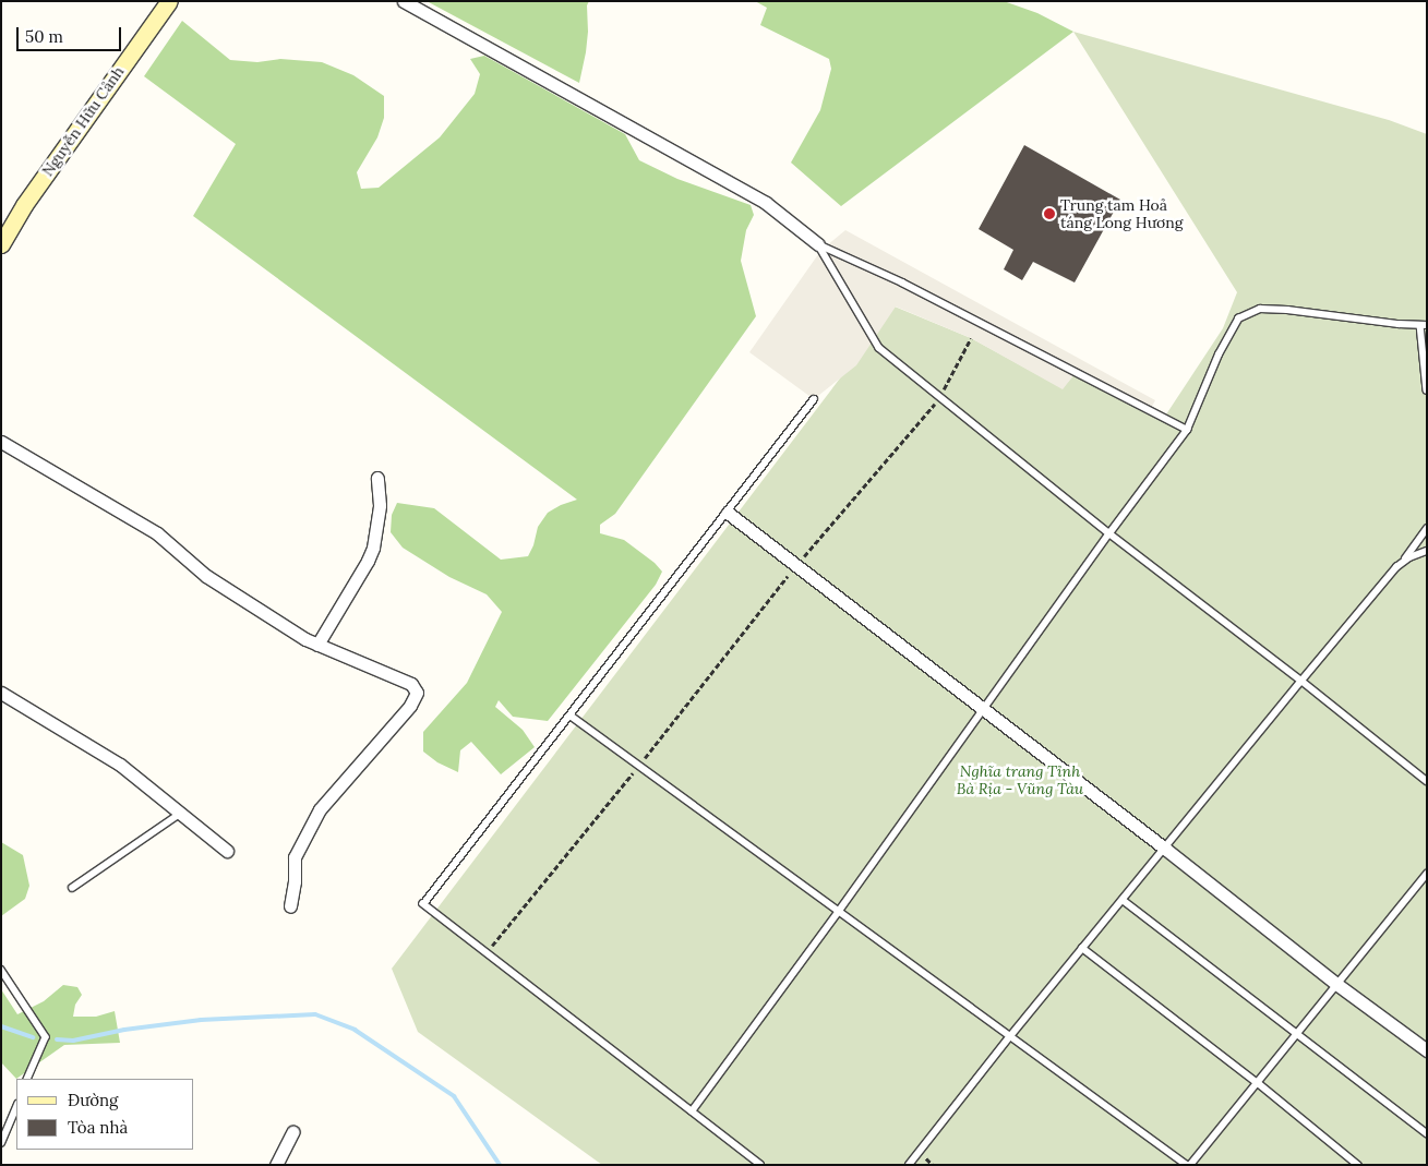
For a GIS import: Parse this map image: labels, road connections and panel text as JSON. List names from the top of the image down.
{
  "streets": {
    "main road": ["Nguyễn Hữu Cảnh"]
  },
  "parks": ["Nghĩa trang Tỉnh Bà Rịa - Vũng Tàu"],
  "places": ["Trung tam Hoả táng Long Hương"],
  "legend": ["Đường", "Tòa nhà"],
  "scale_bar": "50 m"
}
